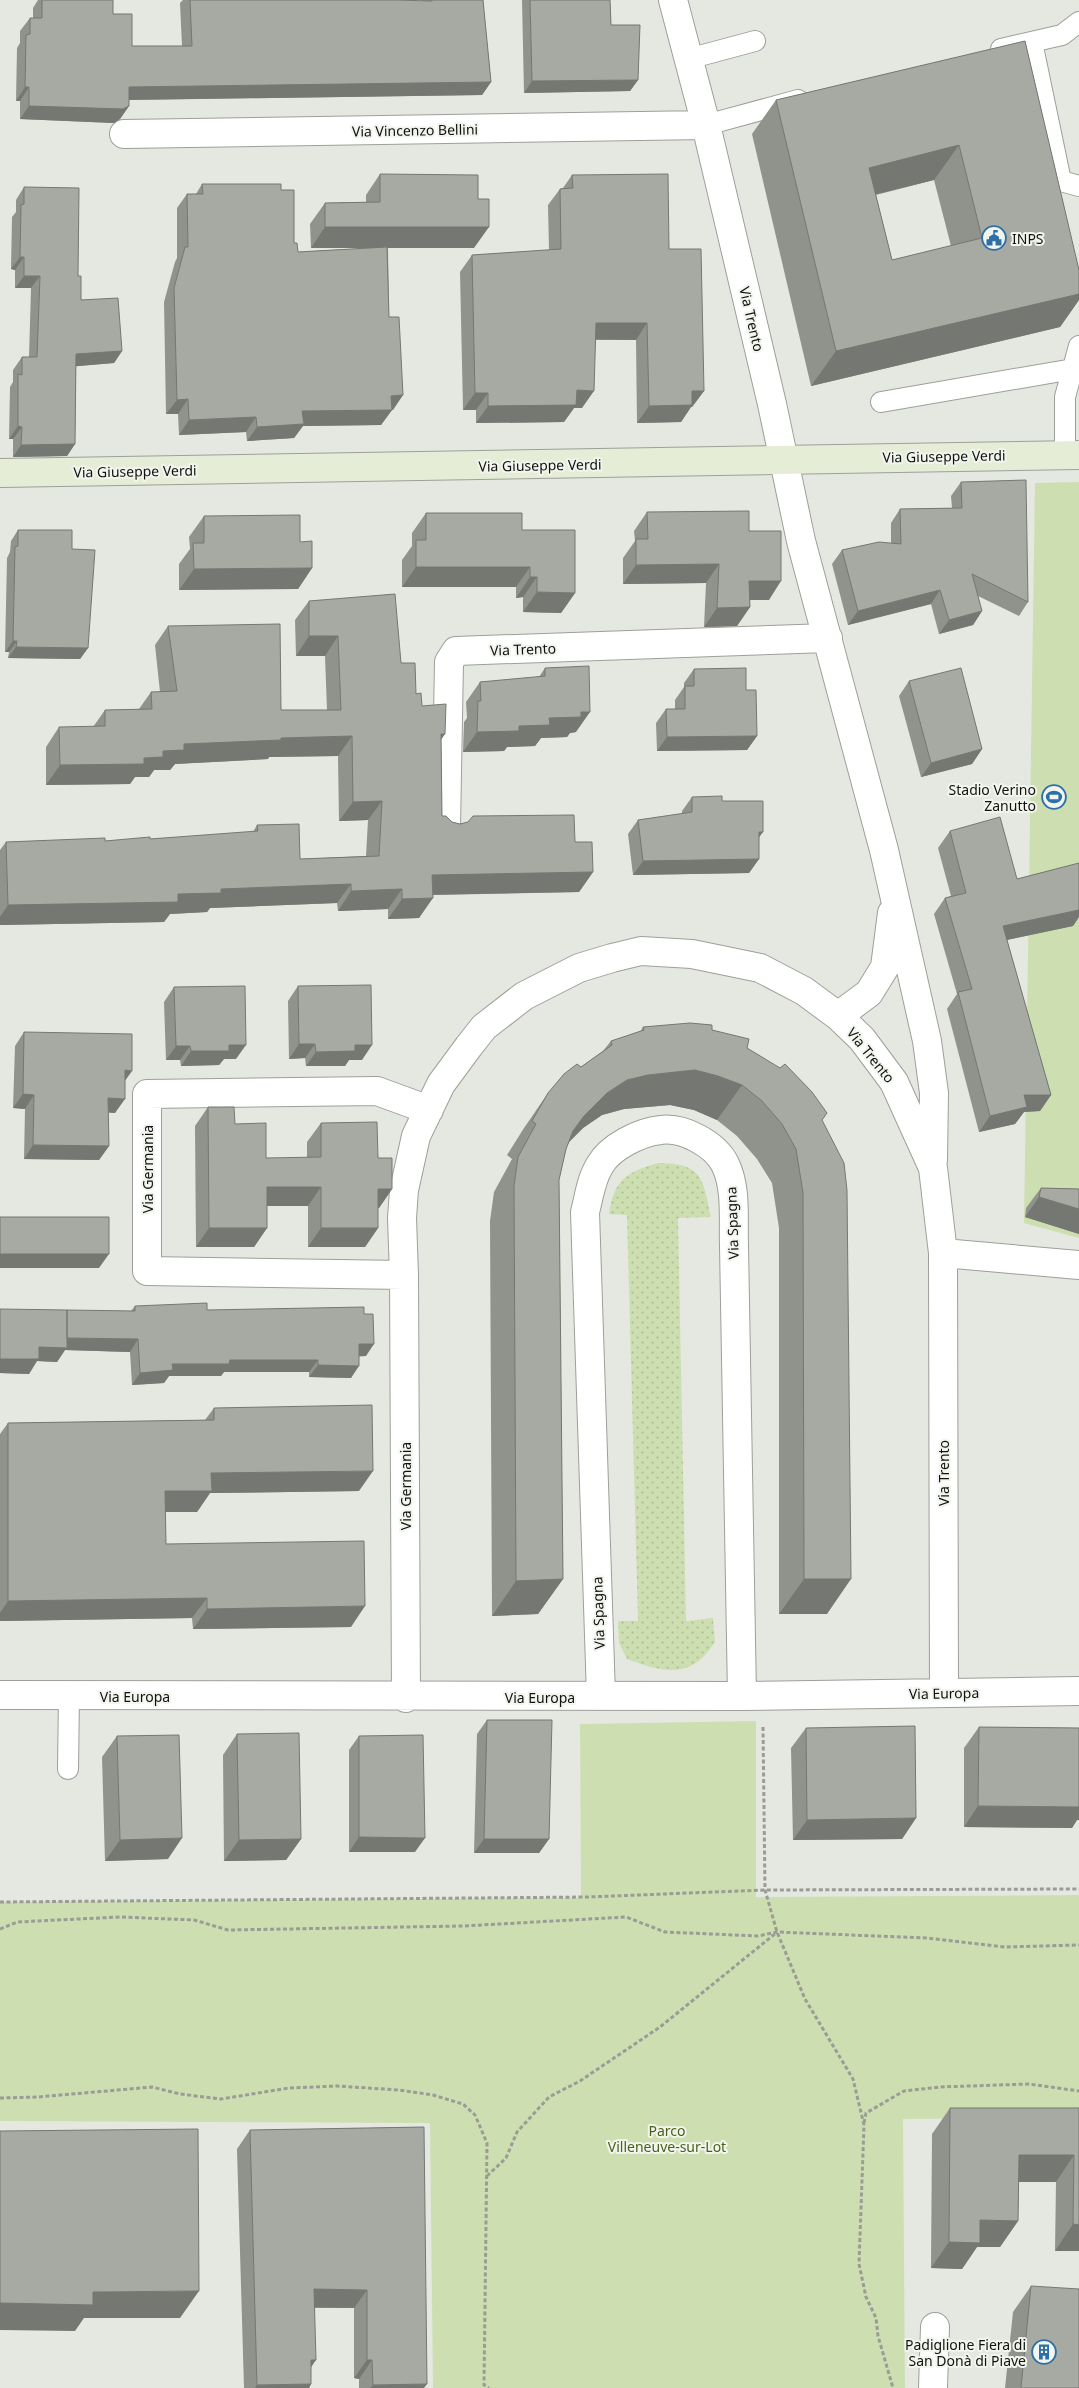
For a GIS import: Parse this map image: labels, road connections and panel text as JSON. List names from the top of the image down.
{
  "streets": {
    "street": [
      "Via Vincenzo Bellini",
      "Via Trento",
      "Via Giuseppe Verdi",
      "Via Germania",
      "Via Spagna",
      "Via Europa"
    ]
  },
  "crossings": [
    ["Via Vincenzo Bellini", "Via Trento"],
    ["Via Trento", "Via Giuseppe Verdi"],
    ["Via Trento", "Via Germania"],
    ["Via Trento", "Via Europa"],
    ["Via Germania", "Via Europa"],
    ["Via Spagna", "Via Europa"]
  ],
  "parks": ["Parco Villeneuve-sur-Lot"],
  "places": {
    "public building": ["INPS"],
    "sports": ["Stadio Verino Zanutto"],
    "building": ["Padiglione Fiera di San Donà di Piave"]
  }
}
